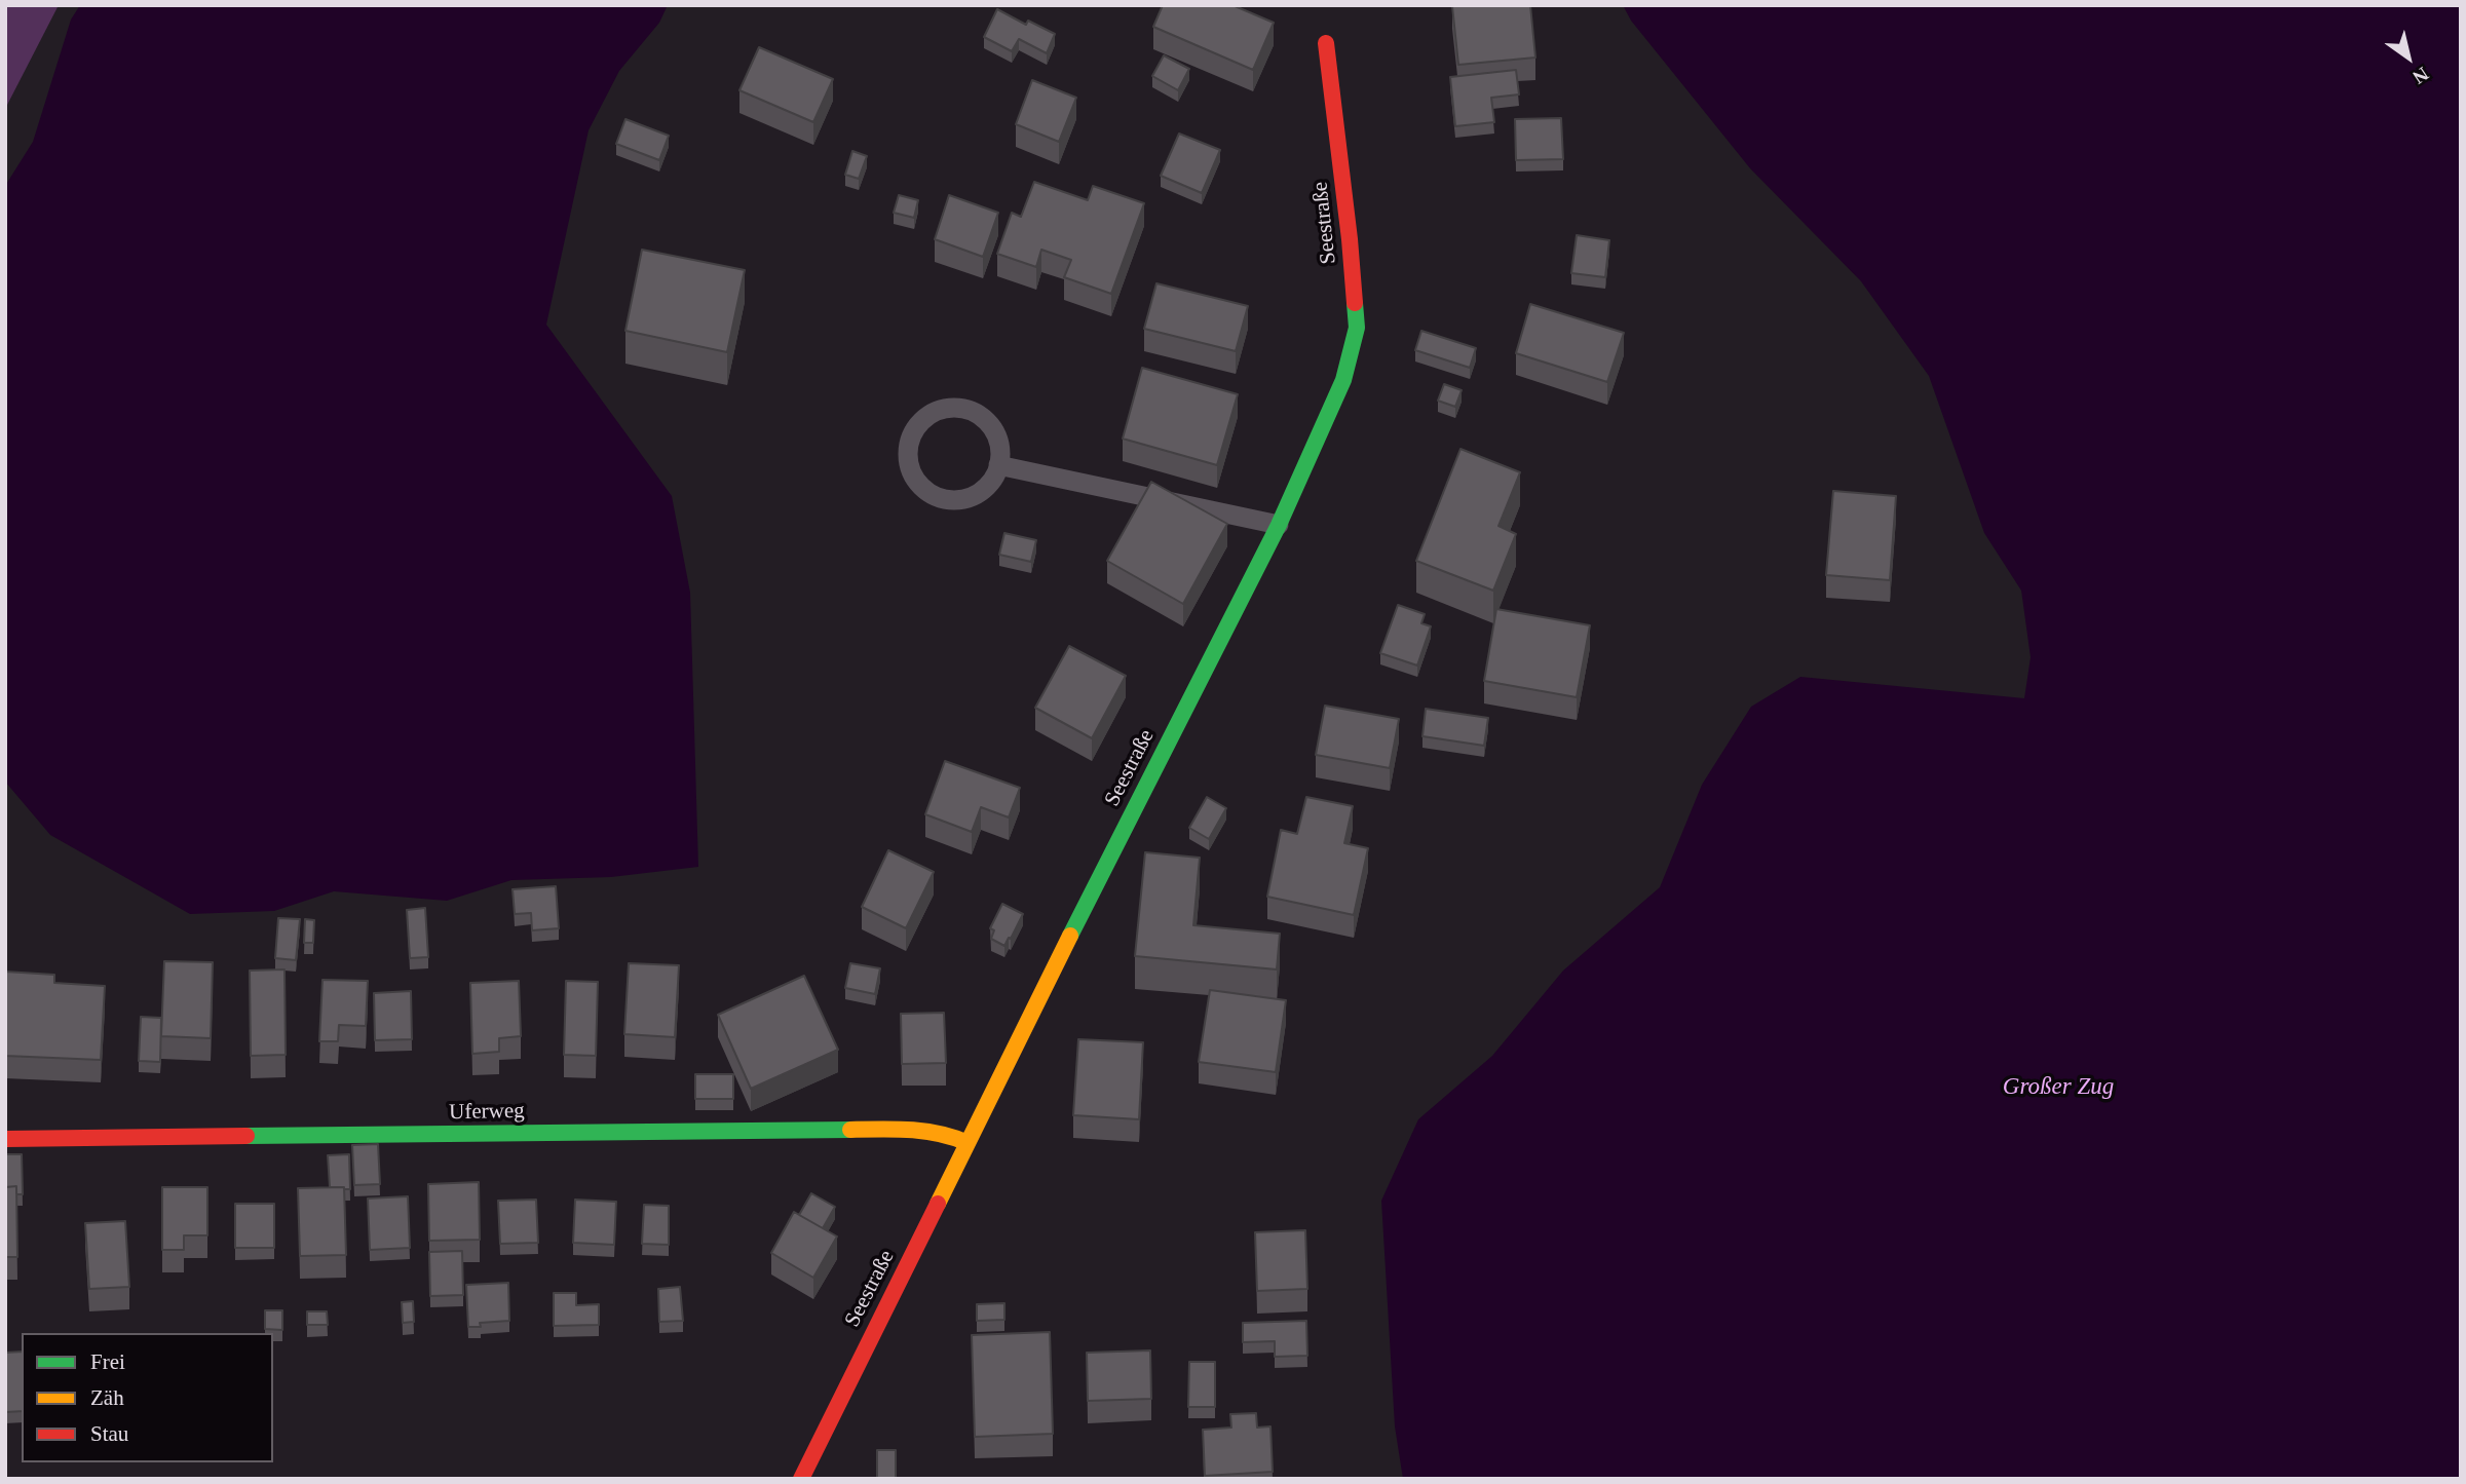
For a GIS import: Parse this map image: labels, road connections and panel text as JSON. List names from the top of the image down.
{
  "streets": {
    "street": ["Seestraße", "Uferweg"]
  },
  "crossings": [
    ["Seestraße", "Uferweg"]
  ],
  "water": ["Großer Zug"],
  "legend": ["Frei", "Zäh", "Stau"],
  "north": "bottom right"
}
